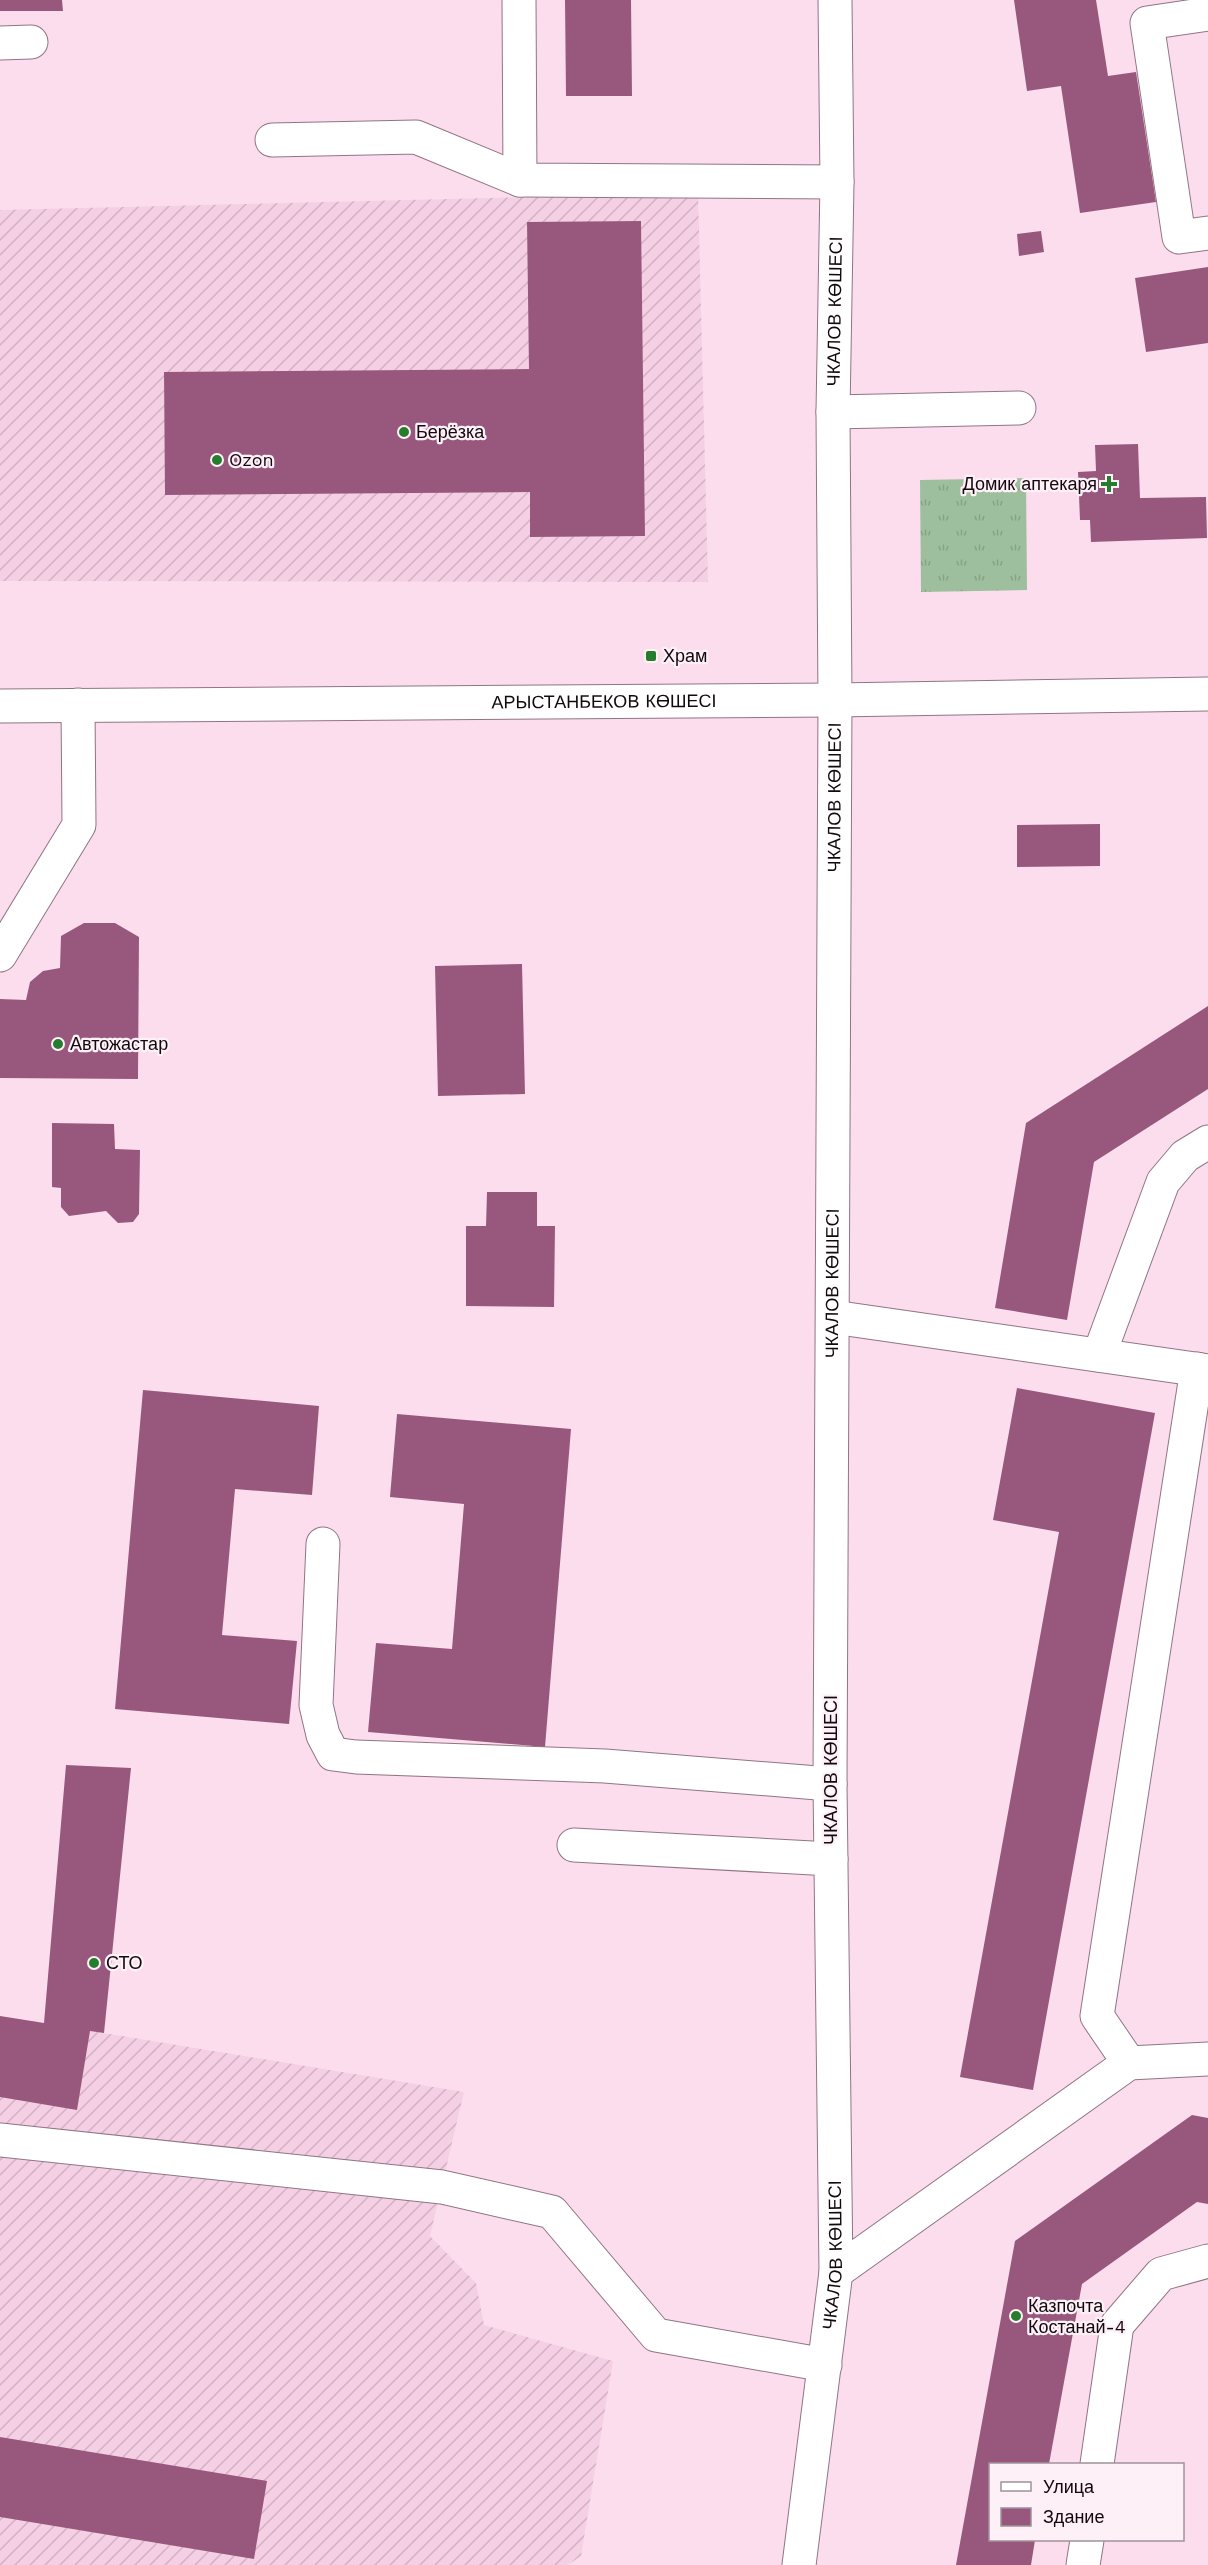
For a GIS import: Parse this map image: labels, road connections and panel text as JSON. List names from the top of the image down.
{
  "streets": {
    "street": ["ЧКАЛОВ КӨШЕСІ", "АРЫСТАНБЕКОВ КӨШЕСІ"]
  },
  "crossings": [
    ["ЧКАЛОВ КӨШЕСІ", "АРЫСТАНБЕКОВ КӨШЕСІ"]
  ],
  "places": {
    "other": [
      "Берёзка",
      "Ozon",
      "Автожастар",
      "СТО",
      "Казпочта Костанай-4"
    ],
    "health": ["Домик аптекаря"],
    "transit": ["Храм"]
  },
  "legend": ["Улица", "Здание"]
}
